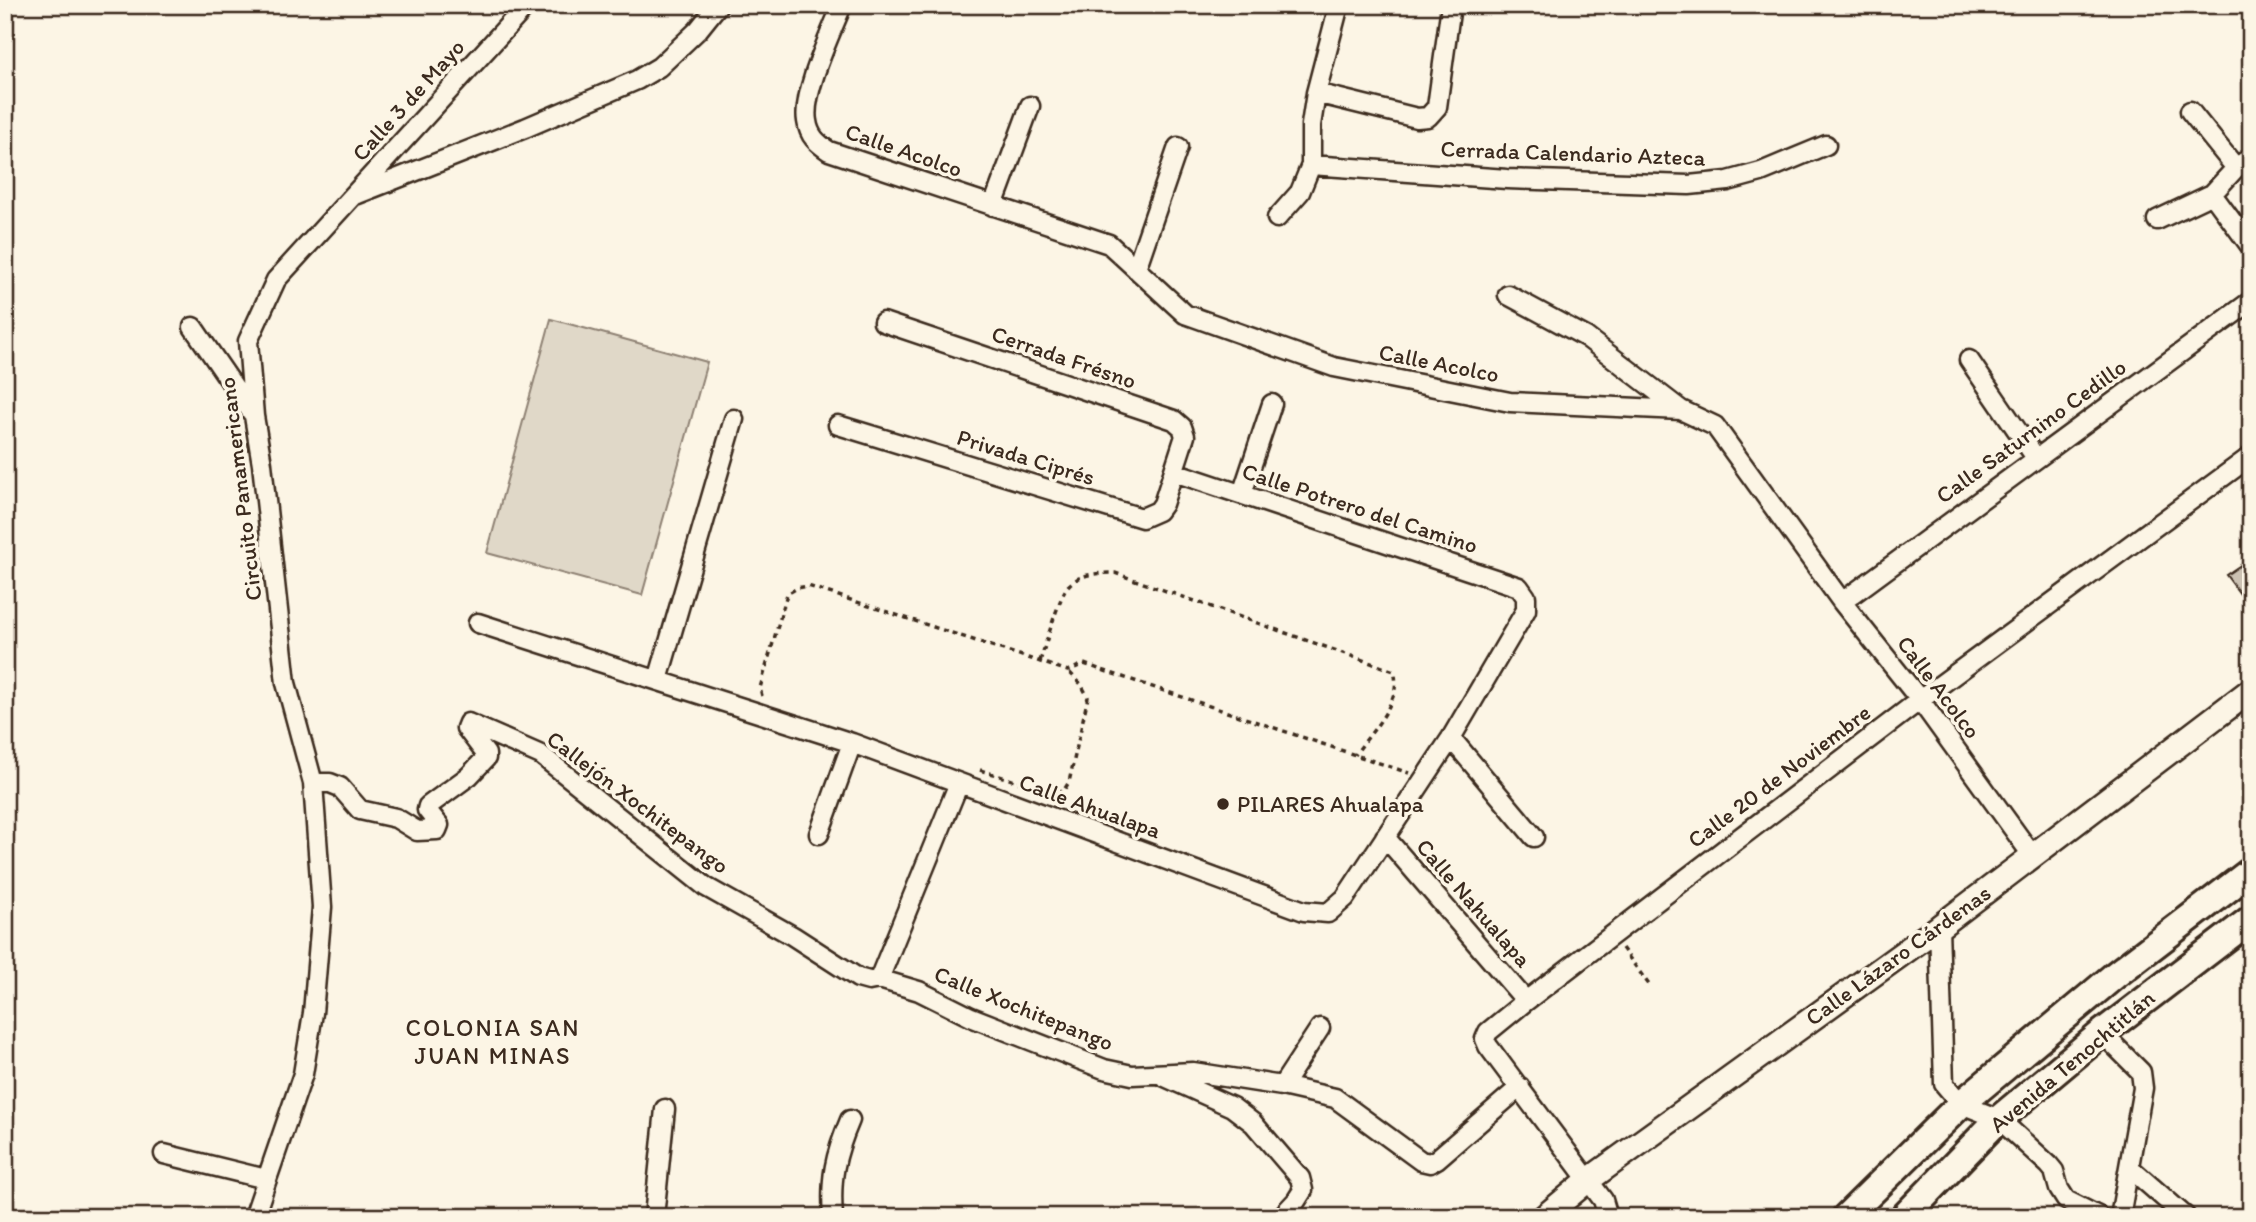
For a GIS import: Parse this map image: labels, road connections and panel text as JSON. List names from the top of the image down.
{
  "streets": {
    "main road": ["Avenida Tenochtitlán"],
    "street": [
      "Calle 3 de Mayo",
      "Calle Acolco",
      "Cerrada Calendario Azteca",
      "Cerrada Frésno",
      "Calle Saturnino Cedillo",
      "Privada Ciprés",
      "Circuito Panamericano",
      "Calle Potrero del Camino",
      "Calle 20 de Noviembre",
      "Callejón Xochitepango",
      "Calle Ahualapa",
      "Calle Nahualapa",
      "Calle Lázaro Cárdenas",
      "Calle Xochitepango"
    ]
  },
  "crossings": [
    ["Calle 3 de Mayo", "Circuito Panamericano"],
    ["Calle Acolco", "Calle Saturnino Cedillo"],
    ["Calle Acolco", "Calle 20 de Noviembre"],
    ["Calle Acolco", "Calle Lázaro Cárdenas"],
    ["Cerrada Frésno", "Privada Ciprés"],
    ["Cerrada Frésno", "Calle Potrero del Camino"],
    ["Privada Ciprés", "Calle Potrero del Camino"],
    ["Circuito Panamericano", "Callejón Xochitepango"],
    ["Calle Potrero del Camino", "Calle Ahualapa"],
    ["Calle 20 de Noviembre", "Calle Nahualapa"],
    ["Calle 20 de Noviembre", "Calle Lázaro Cárdenas"],
    ["Calle 20 de Noviembre", "Calle Xochitepango"],
    ["Callejón Xochitepango", "Calle Xochitepango"],
    ["Calle Ahualapa", "Calle Nahualapa"]
  ],
  "districts": ["COLONIA SAN JUAN MINAS"],
  "places": ["PILARES Ahualapa"]
}
